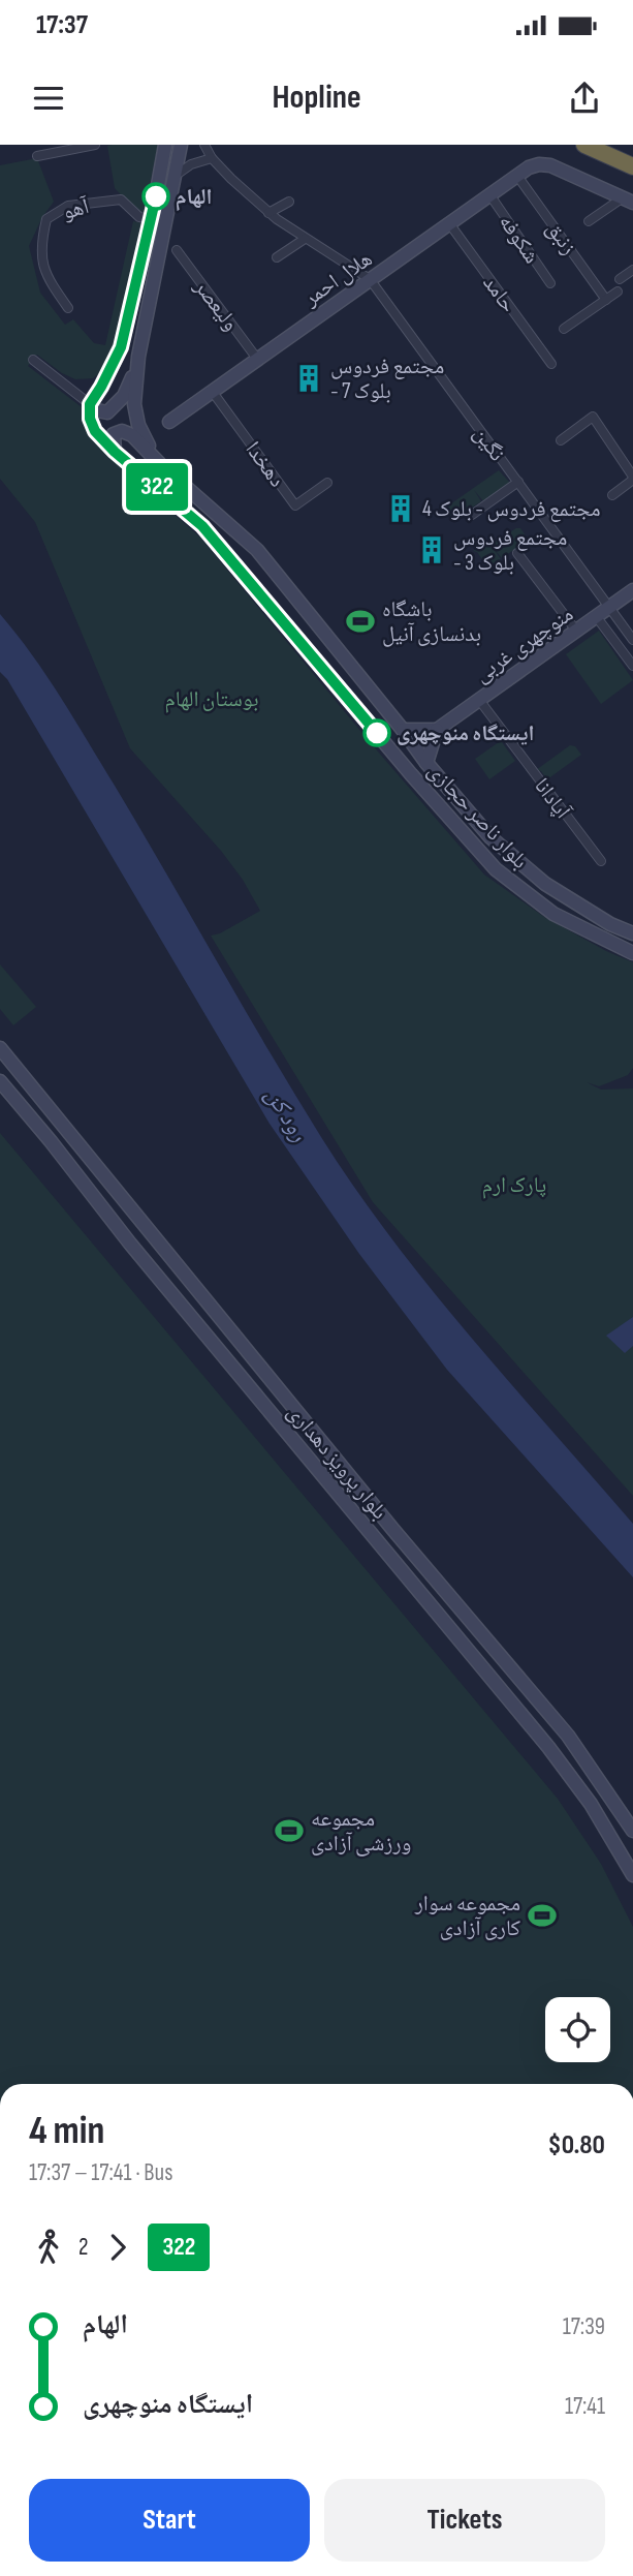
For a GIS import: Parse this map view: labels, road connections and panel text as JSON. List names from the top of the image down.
{
  "streets": {
    "main road": [
      "هلال احمر",
      "منوچهری غربی",
      "بلوار ناصر حجازی",
      "بلوار پرویز دهداری"
    ],
    "street": [
      "آهو",
      "زنبق",
      "شکوفه",
      "حامد",
      "ولیعصر",
      "نگین",
      "دهخدا",
      "آپادانا"
    ]
  },
  "crossings": [
    ["زنبق", "هلال احمر"],
    ["شکوفه", "هلال احمر"],
    ["هلال احمر", "حامد"],
    ["هلال احمر", "ولیعصر"],
    ["هلال احمر", "نگین"],
    ["هلال احمر", "دهخدا"],
    ["نگین", "منوچهری غربی"],
    ["منوچهری غربی", "آپادانا"]
  ],
  "water": ["رود کن"],
  "parks": ["بوستان الهام", "پارک ارم"],
  "places": {
    "other": ["الهام", "ایستگاه منوچهری"],
    "building": ["مجتمع فردوس - بلوک 7", "مجتمع فردوس - بلوک 4", "مجتمع فردوس - بلوک 3"],
    "sports": ["باشگاه بدنسازی آنیل", "مجموعه ورزشی آزادی", "مجموعه سوار کاری آزادی"]
  },
  "lines": ["bus line 322"],
  "page": {
    "status": "17:37",
    "header": "Hopline",
    "on_map": "322",
    "heading": ["4 min", "17:37 – 17:41 · Bus", "$0.80"],
    "legs": ["2", "322"],
    "list": [
      {
        "name": "الهام",
        "value": "17:39"
      },
      {
        "name": "ایستگاه منوچهری",
        "value": "17:41"
      }
    ],
    "buttons": ["Start", "Tickets"]
  }
}
